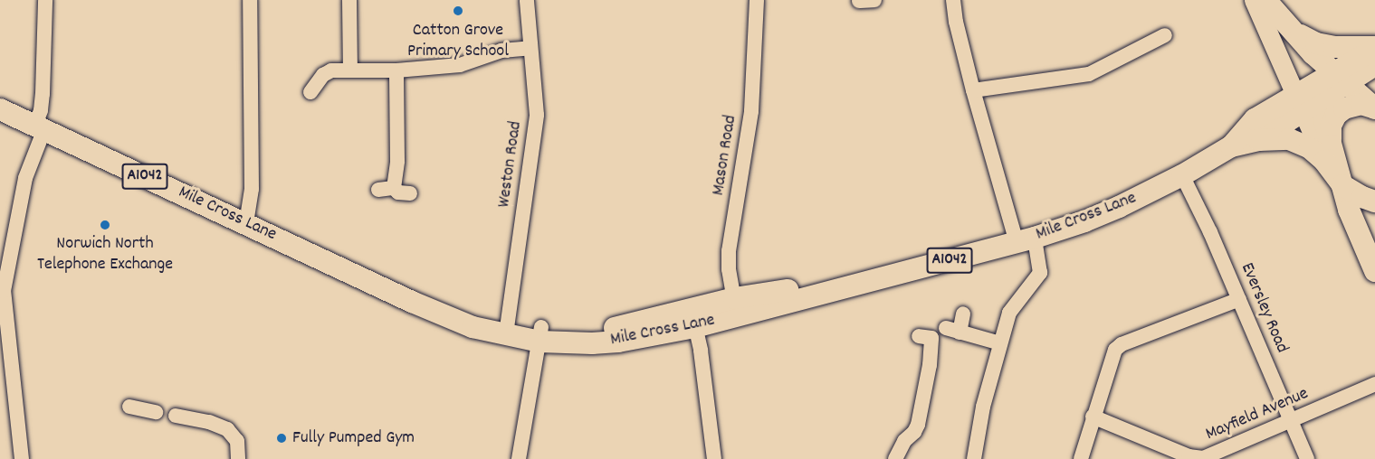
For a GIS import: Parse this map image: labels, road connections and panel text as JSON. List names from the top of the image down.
{
  "streets": {
    "highway": ["A1042", "Mile Cross Lane"],
    "street": [
      "Mason Road",
      "Weston Road",
      "Eversley Road",
      "Mayfield Avenue"
    ]
  },
  "crossings": [
    ["Mason Road", "Mile Cross Lane"],
    ["Weston Road", "Mile Cross Lane"],
    ["A1042", "Mile Cross Lane"],
    ["Mile Cross Lane", "Eversley Road"],
    ["Eversley Road", "Mayfield Avenue"]
  ],
  "places": ["Catton Grove Primary School", "Norwich North Telephone Exchange", "Fully Pumped Gym"]
}
